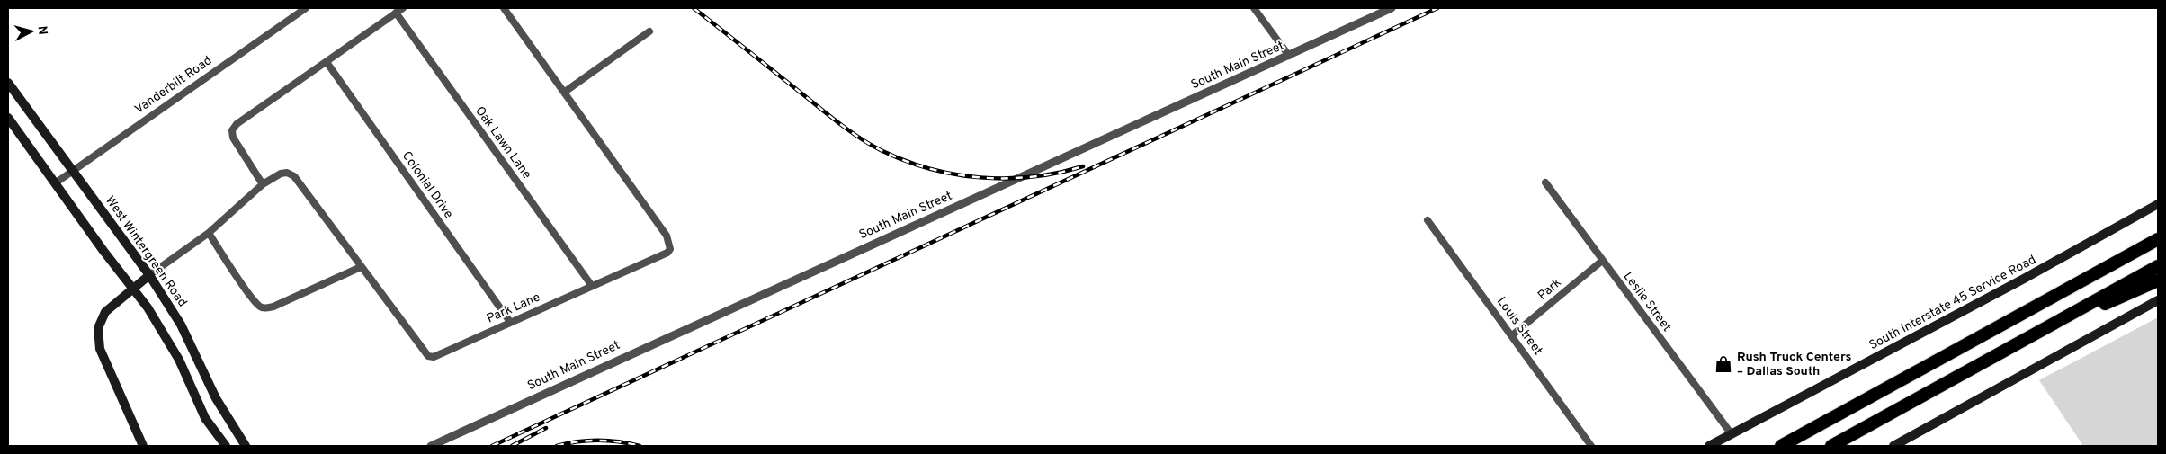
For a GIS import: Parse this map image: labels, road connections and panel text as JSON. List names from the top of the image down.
{
  "streets": {
    "main road": ["West Wintergreen Road", "South Interstate 45 Service Road"],
    "street": [
      "South Main Street",
      "Vanderbilt Road",
      "Oak Lawn Lane",
      "Colonial Drive",
      "Park",
      "Leslie Street",
      "Park Lane",
      "Louis Street"
    ]
  },
  "crossings": [
    ["Vanderbilt Road", "West Wintergreen Road"],
    ["Oak Lawn Lane", "Park Lane"],
    ["Colonial Drive", "Park Lane"],
    ["West Wintergreen Road", "Park Lane"],
    ["Park", "Leslie Street"],
    ["Park", "Louis Street"],
    ["Leslie Street", "South Interstate 45 Service Road"]
  ],
  "places": {
    "shop": ["Rush Truck Centers – Dallas South"]
  },
  "north": "right"
}
